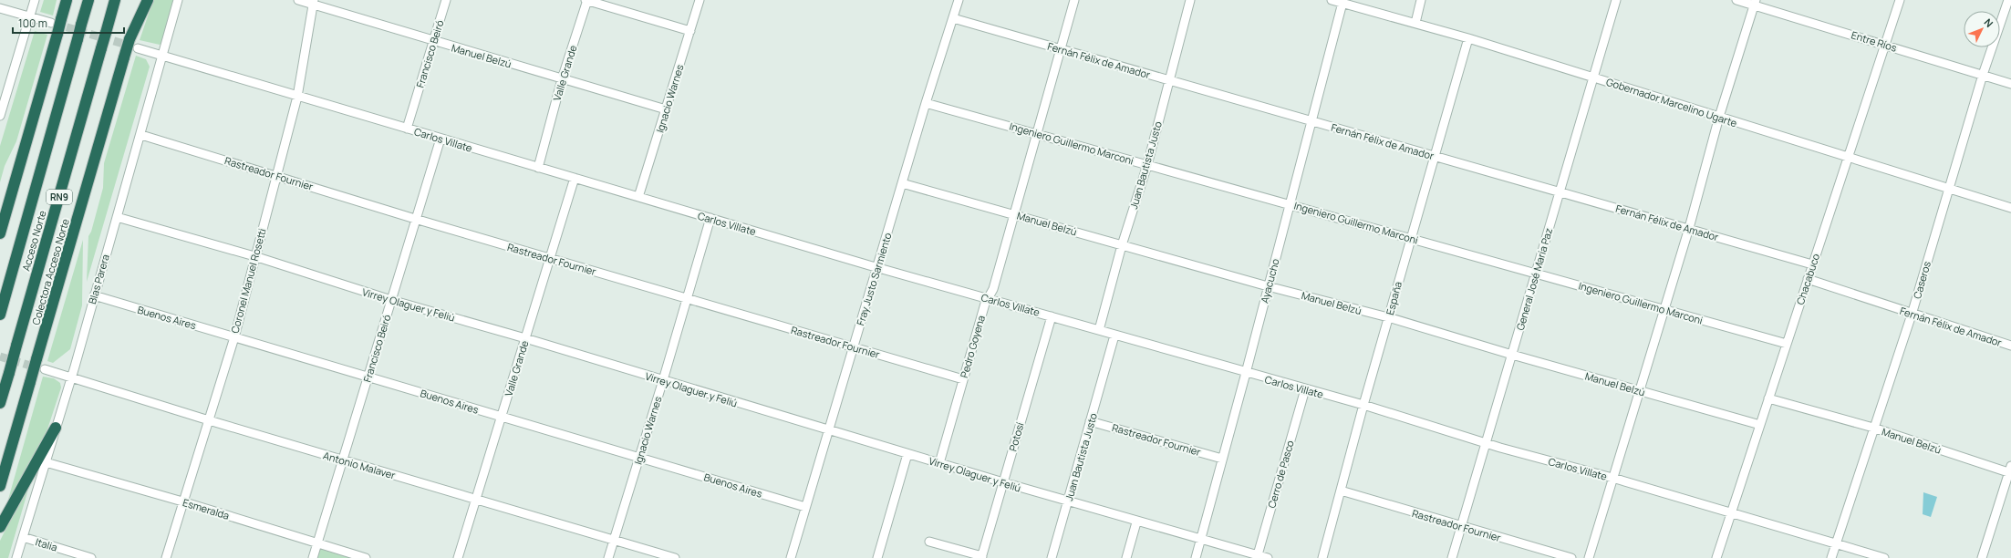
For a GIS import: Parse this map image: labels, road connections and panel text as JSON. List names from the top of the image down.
{
  "streets": {
    "highway": ["RN9", "Acceso Norte", "Colectora Acceso Norte"],
    "street": [
      "Entre Ríos",
      "Francisco Beiró",
      "Manuel Belzú",
      "Fernán Félix de Amador",
      "Valle Grande",
      "Ignacio Warnes",
      "Gobernador Marcelino Ugarte",
      "Carlos Villate",
      "Ingeniero Guillermo Marconi",
      "Juan Bautista Justo",
      "Rastreador Fournier",
      "Blas Parera",
      "Fray Justo Sarmiento",
      "General José María Paz",
      "Chacabuco",
      "Caseros",
      "Coronel Manuel Rosetti",
      "Ayacucho",
      "España",
      "Virrey Olaguer y Feliú",
      "Buenos Aires",
      "Pedro Goyena",
      "Potosí",
      "Antonio Malaver",
      "Cerro de Pasco",
      "Esmeralda",
      "Italia"
    ]
  },
  "crossings": [
    ["Entre Ríos", "Chacabuco"],
    ["Entre Ríos", "Caseros"],
    ["Francisco Beiró", "Manuel Belzú"],
    ["Francisco Beiró", "Carlos Villate"],
    ["Francisco Beiró", "Rastreador Fournier"],
    ["Francisco Beiró", "Virrey Olaguer y Feliú"],
    ["Francisco Beiró", "Buenos Aires"],
    ["Francisco Beiró", "Antonio Malaver"],
    ["Francisco Beiró", "Esmeralda"],
    ["Manuel Belzú", "Valle Grande"],
    ["Manuel Belzú", "Ignacio Warnes"],
    ["Manuel Belzú", "Juan Bautista Justo"],
    ["Manuel Belzú", "Fray Justo Sarmiento"],
    ["Manuel Belzú", "General José María Paz"],
    ["Manuel Belzú", "Chacabuco"],
    ["Manuel Belzú", "Caseros"],
    ["Manuel Belzú", "Coronel Manuel Rosetti"],
    ["Manuel Belzú", "Ayacucho"],
    ["Manuel Belzú", "España"],
    ["Manuel Belzú", "Pedro Goyena"],
    ["Fernán Félix de Amador", "Juan Bautista Justo"],
    ["Fernán Félix de Amador", "Fray Justo Sarmiento"],
    ["Fernán Félix de Amador", "General José María Paz"],
    ["Fernán Félix de Amador", "Chacabuco"],
    ["Fernán Félix de Amador", "Caseros"],
    ["Fernán Félix de Amador", "Ayacucho"],
    ["Fernán Félix de Amador", "España"],
    ["Fernán Félix de Amador", "Pedro Goyena"],
    ["Valle Grande", "Carlos Villate"],
    ["Valle Grande", "Rastreador Fournier"],
    ["Valle Grande", "Virrey Olaguer y Feliú"],
    ["Valle Grande", "Buenos Aires"],
    ["Valle Grande", "Antonio Malaver"],
    ["Ignacio Warnes", "Carlos Villate"],
    ["Ignacio Warnes", "Rastreador Fournier"],
    ["Ignacio Warnes", "Virrey Olaguer y Feliú"],
    ["Ignacio Warnes", "Buenos Aires"],
    ["Ignacio Warnes", "Antonio Malaver"],
    ["Gobernador Marcelino Ugarte", "General José María Paz"],
    ["Gobernador Marcelino Ugarte", "Chacabuco"],
    ["Gobernador Marcelino Ugarte", "Caseros"],
    ["Gobernador Marcelino Ugarte", "Ayacucho"],
    ["Gobernador Marcelino Ugarte", "España"],
    ["Carlos Villate", "Juan Bautista Justo"],
    ["Carlos Villate", "Blas Parera"],
    ["Carlos Villate", "Fray Justo Sarmiento"],
    ["Carlos Villate", "General José María Paz"],
    ["Carlos Villate", "Chacabuco"],
    ["Carlos Villate", "Caseros"],
    ["Carlos Villate", "Coronel Manuel Rosetti"],
    ["Carlos Villate", "Ayacucho"],
    ["Carlos Villate", "España"],
    ["Carlos Villate", "Pedro Goyena"],
    ["Carlos Villate", "Potosí"],
    ["Carlos Villate", "Cerro de Pasco"],
    ["Ingeniero Guillermo Marconi", "Juan Bautista Justo"],
    ["Ingeniero Guillermo Marconi", "Fray Justo Sarmiento"],
    ["Ingeniero Guillermo Marconi", "General José María Paz"],
    ["Ingeniero Guillermo Marconi", "Chacabuco"],
    ["Ingeniero Guillermo Marconi", "Ayacucho"],
    ["Ingeniero Guillermo Marconi", "España"],
    ["Ingeniero Guillermo Marconi", "Pedro Goyena"],
    ["Juan Bautista Justo", "Rastreador Fournier"],
    ["Juan Bautista Justo", "Virrey Olaguer y Feliú"],
    ["Rastreador Fournier", "Blas Parera"],
    ["Rastreador Fournier", "Fray Justo Sarmiento"],
    ["Rastreador Fournier", "General José María Paz"],
    ["Rastreador Fournier", "Coronel Manuel Rosetti"],
    ["Rastreador Fournier", "Ayacucho"],
    ["Rastreador Fournier", "España"],
    ["Rastreador Fournier", "Pedro Goyena"],
    ["Blas Parera", "Virrey Olaguer y Feliú"],
    ["Blas Parera", "Buenos Aires"],
    ["Blas Parera", "Antonio Malaver"],
    ["Blas Parera", "Esmeralda"],
    ["Blas Parera", "Italia"],
    ["Fray Justo Sarmiento", "Virrey Olaguer y Feliú"],
    ["Fray Justo Sarmiento", "Buenos Aires"],
    ["Coronel Manuel Rosetti", "Virrey Olaguer y Feliú"],
    ["Coronel Manuel Rosetti", "Buenos Aires"],
    ["Coronel Manuel Rosetti", "Antonio Malaver"],
    ["Coronel Manuel Rosetti", "Esmeralda"],
    ["Ayacucho", "Virrey Olaguer y Feliú"],
    ["Virrey Olaguer y Feliú", "Pedro Goyena"],
    ["Virrey Olaguer y Feliú", "Potosí"],
    ["Virrey Olaguer y Feliú", "Cerro de Pasco"]
  ],
  "scale_bar": "100 m",
  "north": "top right"
}
